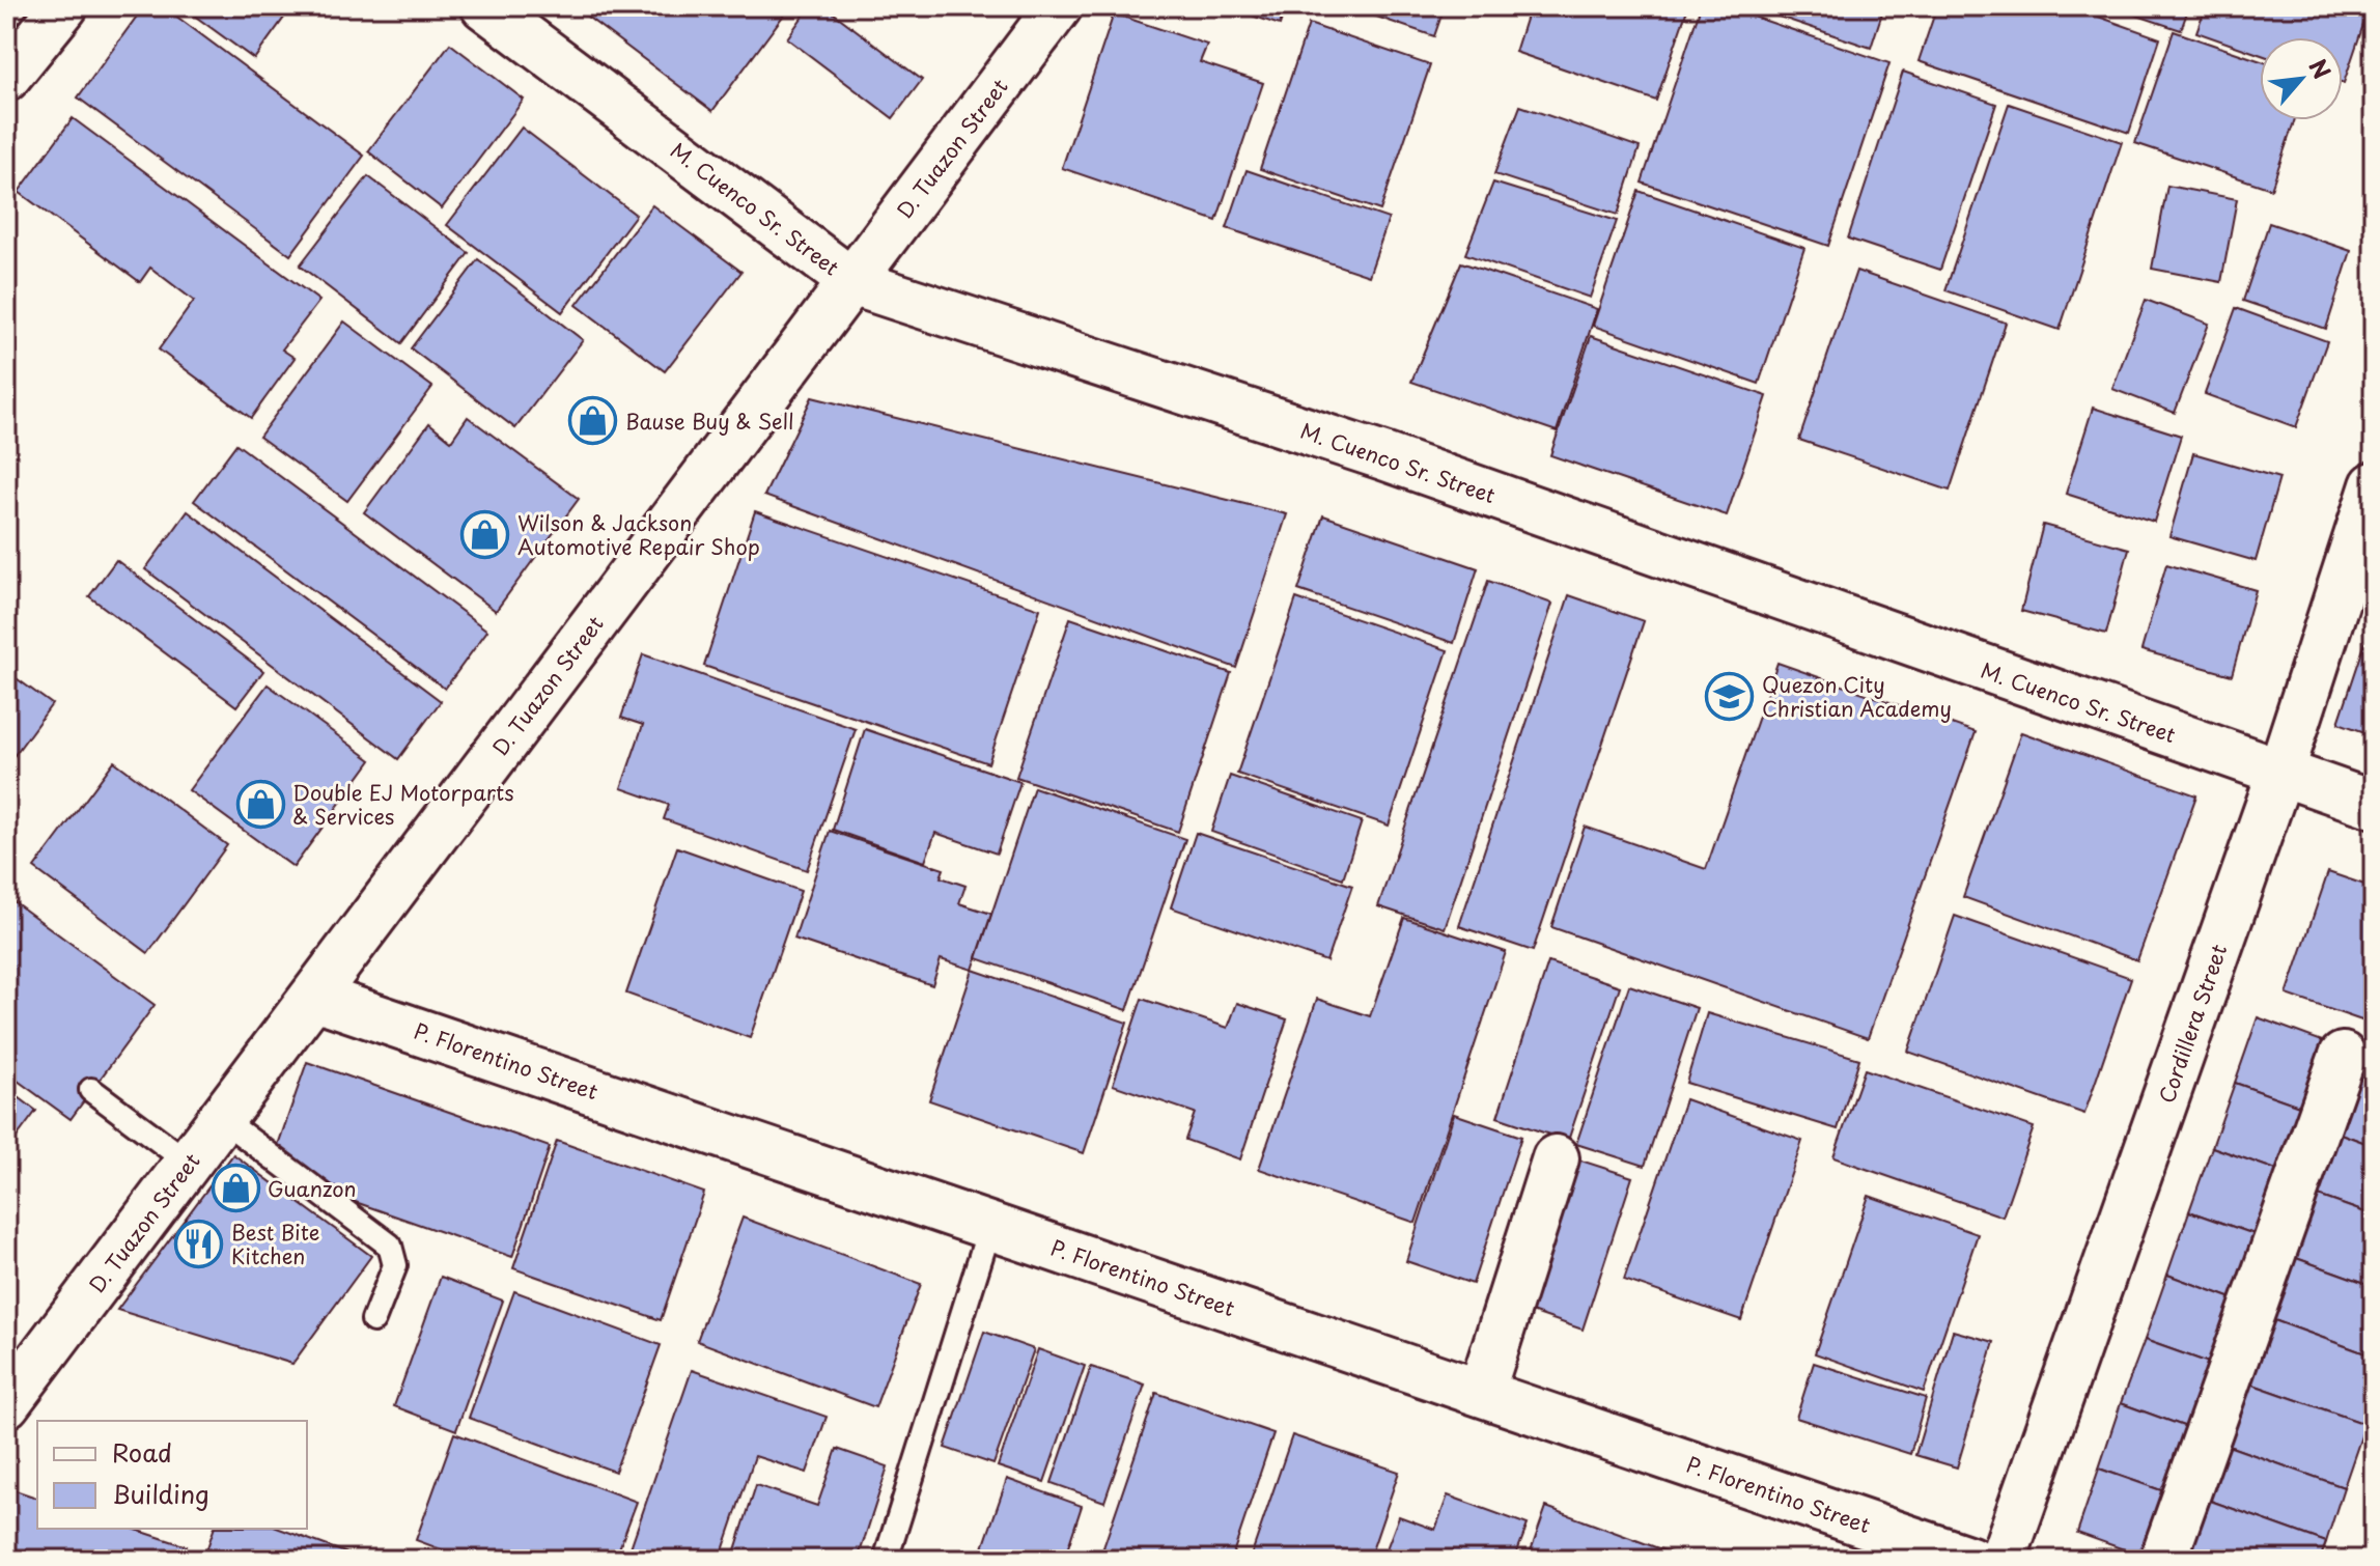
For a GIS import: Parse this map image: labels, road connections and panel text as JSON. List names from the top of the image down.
{
  "streets": {
    "street": [
      "D. Tuazon Street",
      "M. Cuenco Sr. Street",
      "Cordillera Street",
      "P. Florentino Street"
    ]
  },
  "crossings": [
    ["D. Tuazon Street", "M. Cuenco Sr. Street"],
    ["D. Tuazon Street", "P. Florentino Street"],
    ["M. Cuenco Sr. Street", "Cordillera Street"]
  ],
  "places": {
    "shop": [
      "Bause Buy & Sell",
      "Wilson & Jackson Automotive Repair Shop",
      "Double EJ Motorparts & Services",
      "Guanzon"
    ],
    "school or university": ["Quezon City Christian Academy"],
    "restaurant": ["Best Bite Kitchen"]
  },
  "legend": ["Road", "Building"],
  "north": "top right"
}
